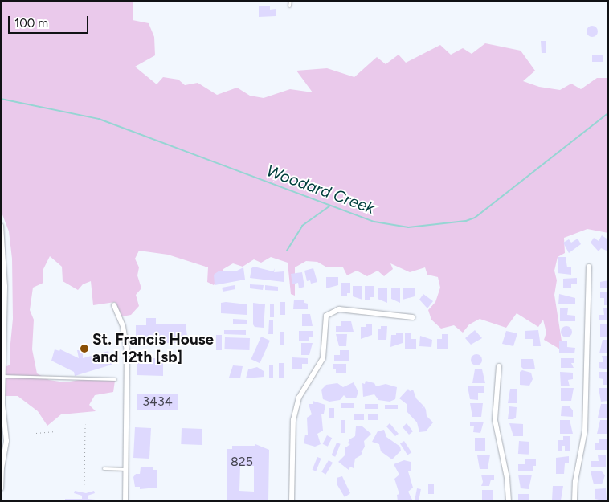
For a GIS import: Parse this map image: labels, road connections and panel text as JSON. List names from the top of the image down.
{
  "water": ["Woodard Creek"],
  "places": ["St. Francis House and 12th [sb]"],
  "house_numbers": ["3434", "825"],
  "scale_bar": "100 m"
}
